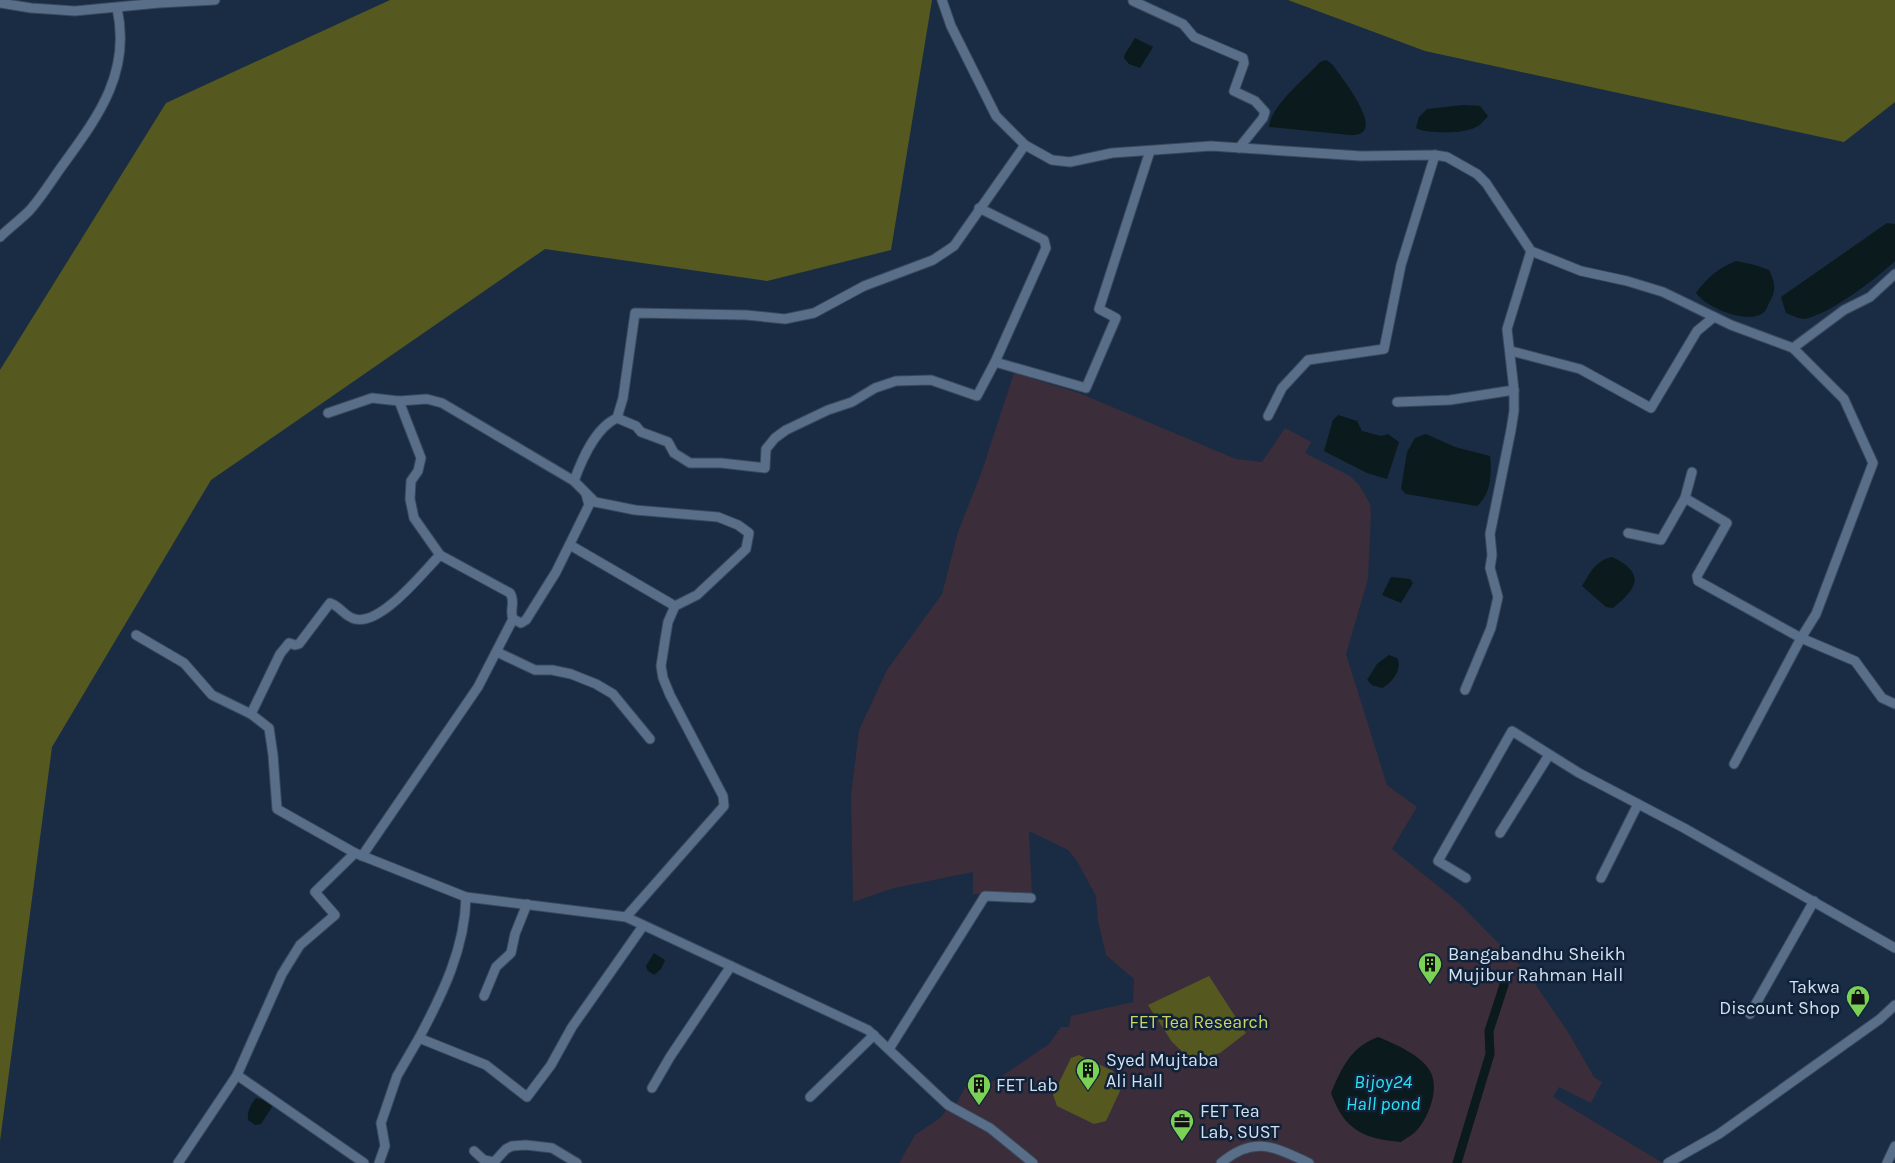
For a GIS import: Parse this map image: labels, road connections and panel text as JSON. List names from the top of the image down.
{
  "water": ["Bijoy24 Hall pond"],
  "parks": ["FET Tea Research"],
  "places": {
    "building": ["Bangabandhu Sheikh Mujibur Rahman Hall", "Syed Mujtaba Ali Hall", "FET Lab"],
    "shop": ["Takwa Discount Shop"],
    "office": ["FET Tea Lab, SUST"]
  }
}
